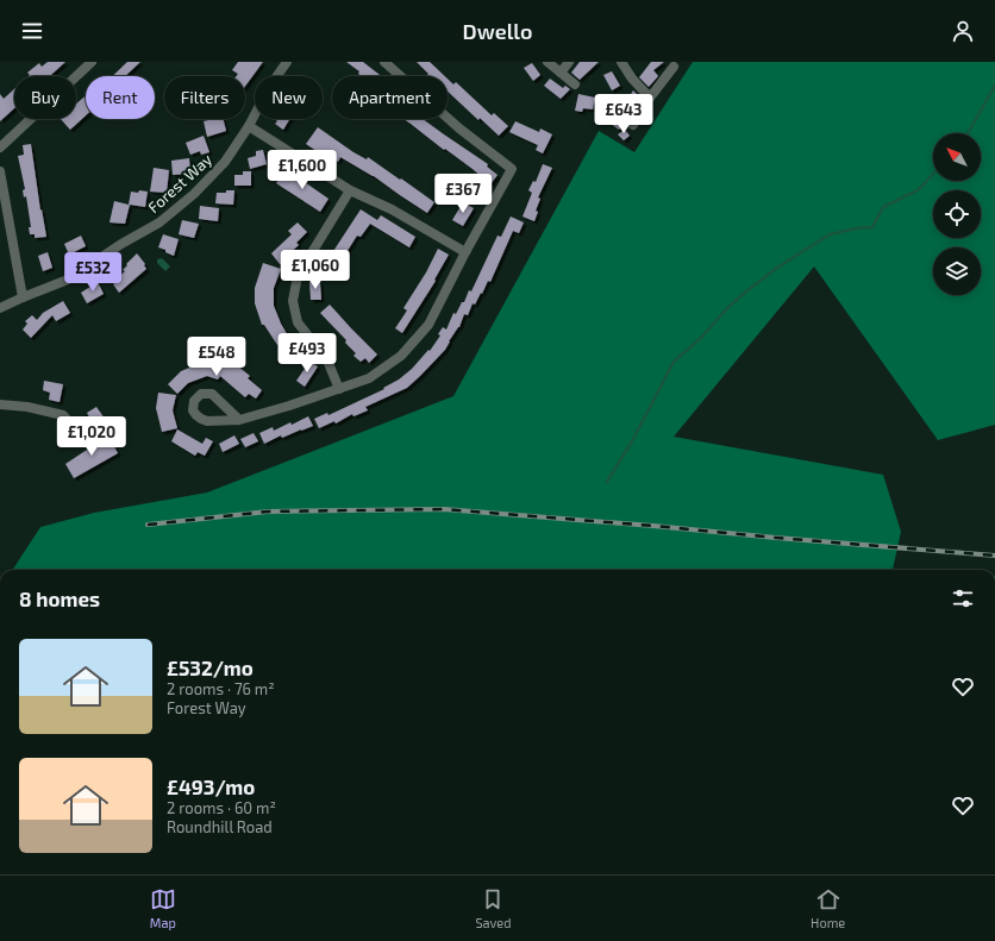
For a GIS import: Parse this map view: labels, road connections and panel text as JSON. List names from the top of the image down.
{
  "streets": {
    "street": ["Forest Way"]
  },
  "north": "top left",
  "page": {
    "header": "Dwello",
    "chip": [
      "Buy",
      "Rent",
      "Filters",
      "New",
      "Apartment"
    ],
    "price": [
      "£643",
      "£1,600",
      "£367",
      "£1,060",
      "£532",
      "£493",
      "£548",
      "£1,020"
    ],
    "heading": "8 homes",
    "list": [
      {
        "name": "£532/mo",
        "note": "2 rooms · 76 m² · Forest Way"
      },
      {
        "name": "£493/mo",
        "note": "2 rooms · 60 m² · Roundhill Road"
      }
    ],
    "tabs": ["Map", "Saved", "Home"]
  }
}
